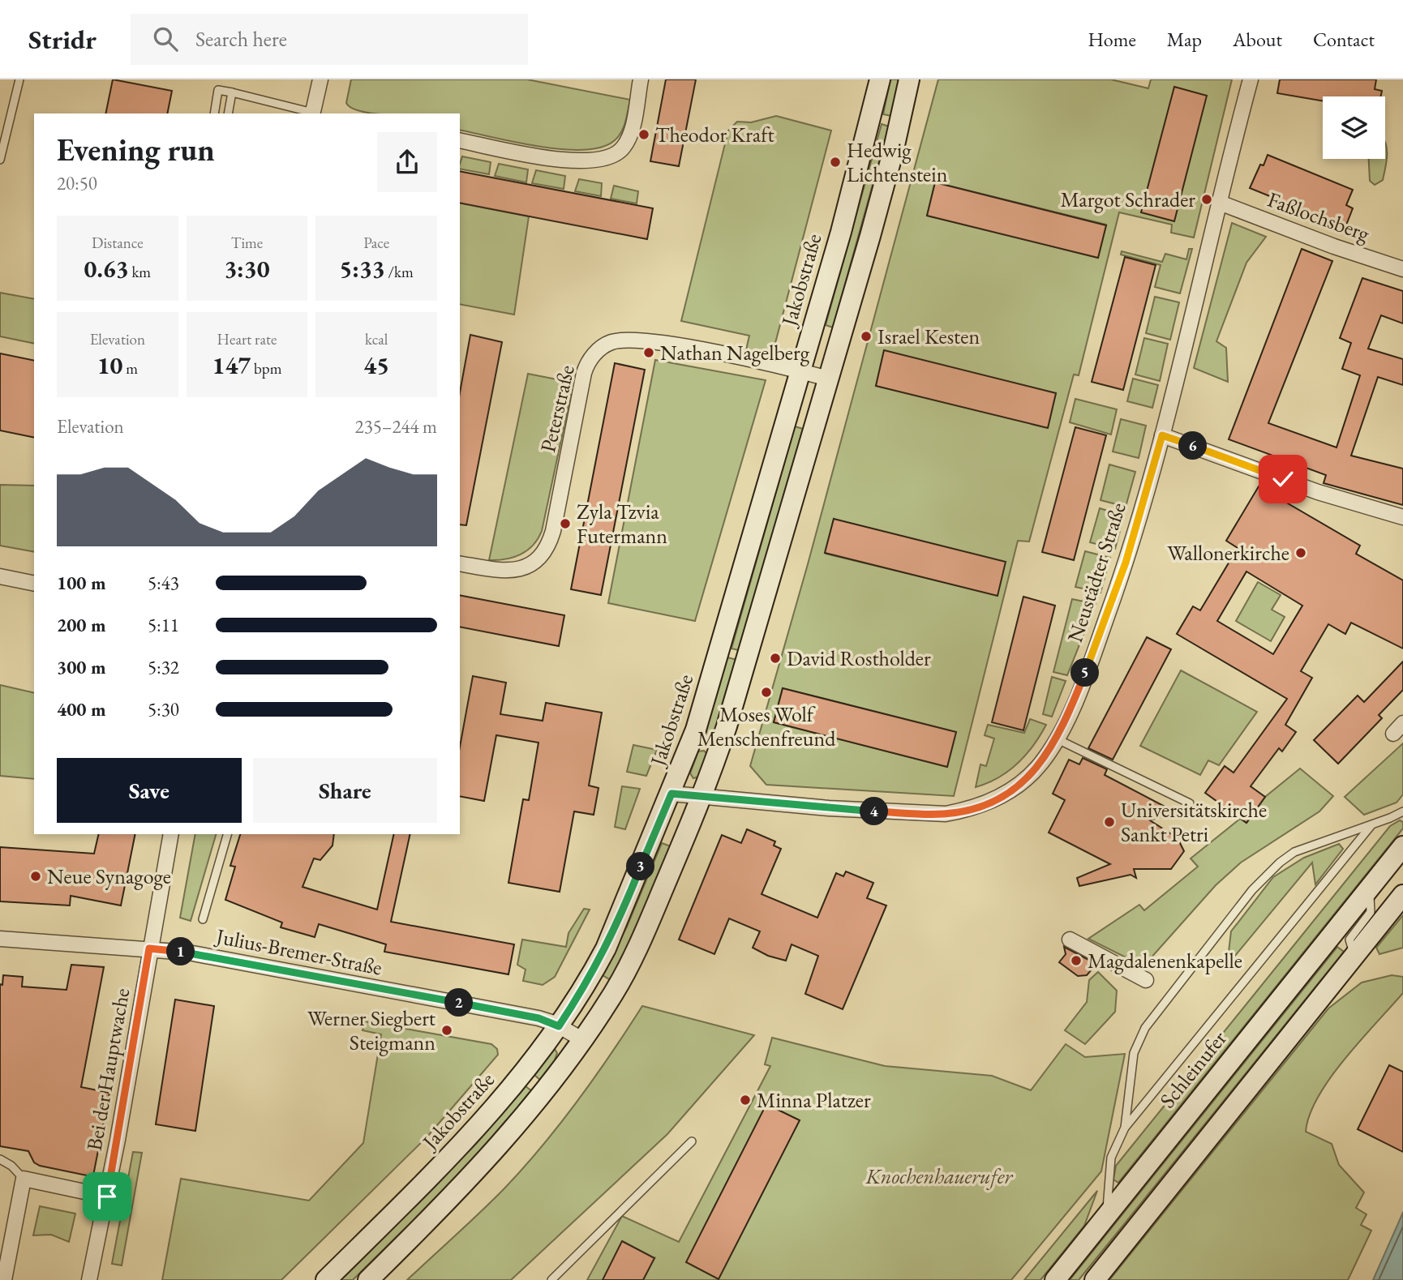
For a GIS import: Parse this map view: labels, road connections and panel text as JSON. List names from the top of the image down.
{
  "streets": {
    "street": [
      "Faßlochsberg",
      "Jakobstraße",
      "Peterstraße",
      "Neustädter Straße",
      "Julius-Bremer-Straße",
      "Bei der Hauptwache",
      "Schleinufer"
    ]
  },
  "crossings": [
    ["Faßlochsberg", "Neustädter Straße"],
    ["Jakobstraße", "Peterstraße"],
    ["Jakobstraße", "Neustädter Straße"],
    ["Jakobstraße", "Julius-Bremer-Straße"],
    ["Julius-Bremer-Straße", "Bei der Hauptwache"]
  ],
  "parks": ["Knochenhauerufer"],
  "places": [
    "Theodor Kraft",
    "Hedwig Lichtenstein",
    "Margot Schrader",
    "Israel Kesten",
    "Nathan Nagelberg",
    "Zyla Tzvia Futermann",
    "Wallonerkirche",
    "David Rostholder",
    "Moses Wolf Menschenfreund",
    "Universitätskirche Sankt Petri",
    "Neue Synagoge",
    "Magdalenenkapelle",
    "Werner Siegbert Steigmann",
    "Minna Platzer"
  ],
  "page": {
    "header": "Stridr",
    "search": "Search here",
    "nav": [
      "Home",
      "Map",
      "About",
      "Contact"
    ],
    "heading": ["Evening run", "20:50"],
    "stats": [
      ["Distance", "0.63 km"],
      ["Time", "3:30"],
      ["Pace", "5:33 /km"],
      ["Elevation", "10 m"],
      ["Heart rate", "147 bpm"],
      ["kcal", "45"]
    ],
    "chart": ["Elevation", "235–244 m"],
    "pins": [
      "6",
      "5",
      "4",
      "3",
      "1",
      "2"
    ],
    "list": [
      {
        "name": "100 m",
        "note": "5:43"
      },
      {
        "name": "200 m",
        "note": "5:11"
      },
      {
        "name": "300 m",
        "note": "5:32"
      },
      {
        "name": "400 m",
        "note": "5:30"
      }
    ],
    "buttons": ["Save", "Share"]
  }
}
